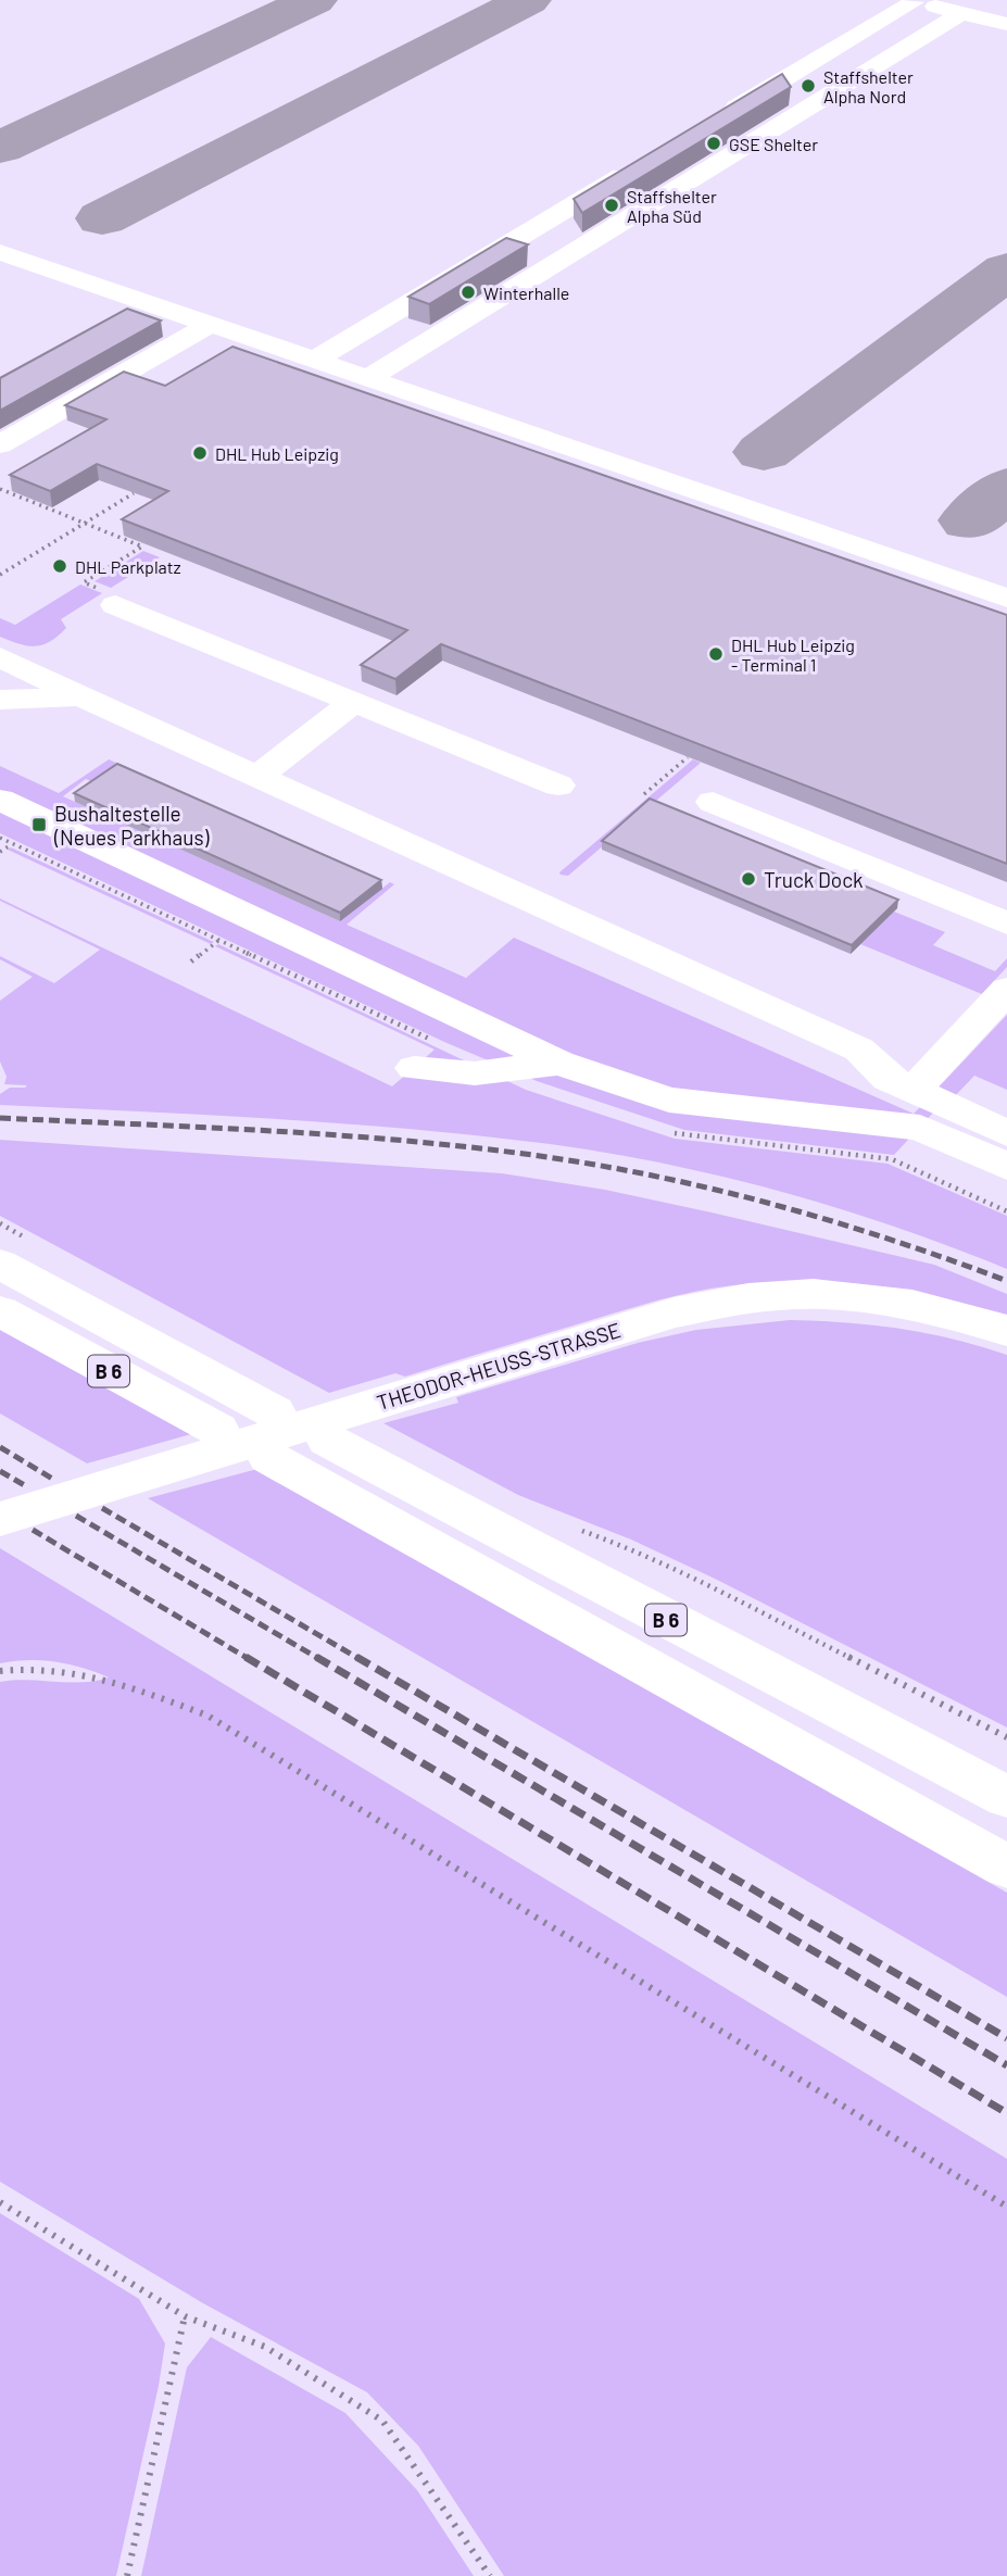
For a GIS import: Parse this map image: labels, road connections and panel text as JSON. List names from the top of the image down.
{
  "streets": {
    "street": ["THEODOR-HEUSS-STRASSE", "B 6"]
  },
  "places": {
    "other": [
      "Staffshelter Alpha Nord",
      "GSE Shelter",
      "Staffshelter Alpha Süd",
      "Winterhalle",
      "DHL Hub Leipzig",
      "DHL Parkplatz",
      "DHL Hub Leipzig - Terminal 1",
      "Truck Dock"
    ],
    "transit": ["Bushaltestelle (Neues Parkhaus)"]
  }
}
